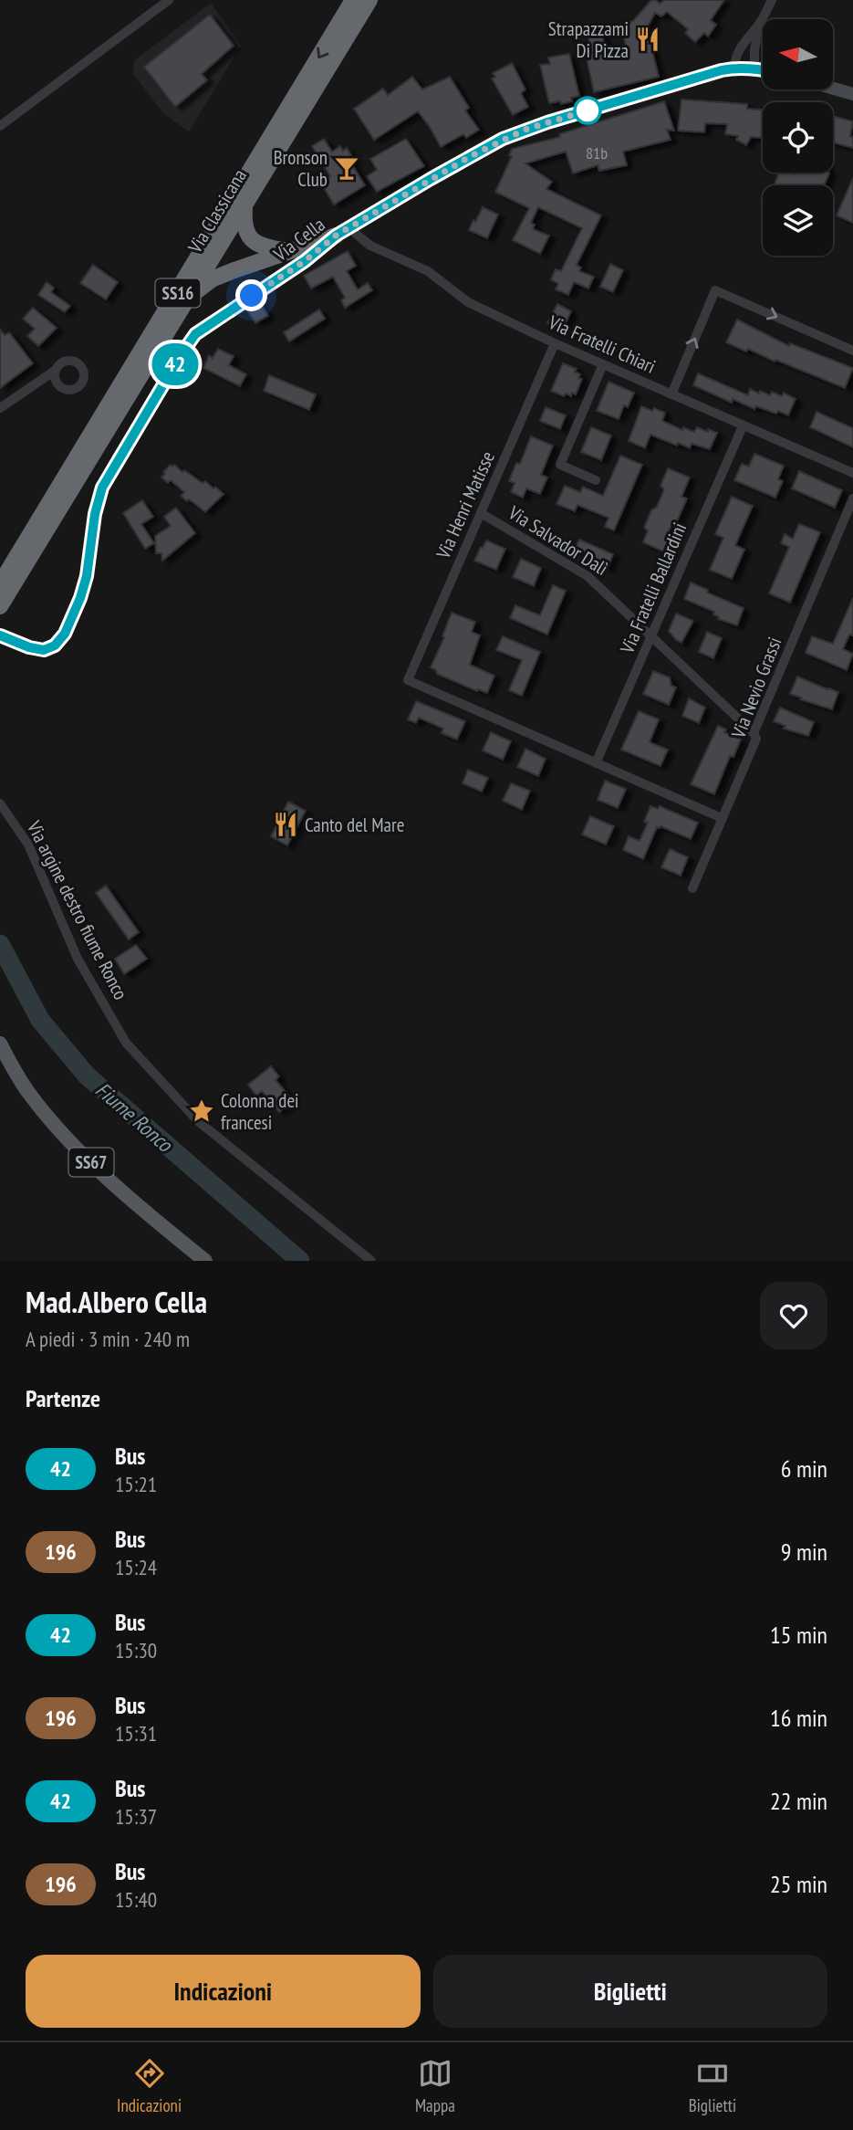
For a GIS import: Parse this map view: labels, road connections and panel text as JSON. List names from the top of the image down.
{
  "streets": {
    "highway": ["Via Classicana", "SS16"],
    "main road": ["SS67"],
    "street": [
      "Via Cella",
      "Via Fratelli Chiari",
      "Via Henri Matisse",
      "Via Salvador Dalì",
      "Via Fratelli Ballardini",
      "Via Nevio Grassi",
      "Via argine destro fiume Ronco"
    ]
  },
  "crossings": [
    ["Via Cella", "Via Fratelli Chiari"],
    ["Via Fratelli Chiari", "Via Henri Matisse"],
    ["Via Fratelli Chiari", "Via Fratelli Ballardini"],
    ["Via Henri Matisse", "Via Salvador Dalì"],
    ["Via Henri Matisse", "Via Fratelli Ballardini"],
    ["Via Salvador Dalì", "Via Fratelli Ballardini"],
    ["Via Salvador Dalì", "Via Nevio Grassi"]
  ],
  "water": ["Fiume Ronco"],
  "places": {
    "restaurant": ["Strapazzami Di Pizza", "Canto del Mare"],
    "bar": ["Bronson Club"],
    "place": ["Colonna dei francesi"]
  },
  "lines": ["bus line 42"],
  "house_numbers": ["81b"],
  "north": "left",
  "page": {
    "on_map": "42",
    "heading": [
      ["Mad.Albero Cella", "A piedi · 3 min · 240 m"],
      "Partenze"
    ],
    "list": [
      {
        "mark": "42",
        "name": "Bus",
        "note": "15:21",
        "value": "6 min"
      },
      {
        "mark": "196",
        "name": "Bus",
        "note": "15:24",
        "value": "9 min"
      },
      {
        "mark": "42",
        "name": "Bus",
        "note": "15:30",
        "value": "15 min"
      },
      {
        "mark": "196",
        "name": "Bus",
        "note": "15:31",
        "value": "16 min"
      },
      {
        "mark": "42",
        "name": "Bus",
        "note": "15:37",
        "value": "22 min"
      },
      {
        "mark": "196",
        "name": "Bus",
        "note": "15:40",
        "value": "25 min"
      }
    ],
    "buttons": ["Indicazioni", "Biglietti"],
    "tabs": ["Indicazioni", "Mappa", "Biglietti"]
  }
}
